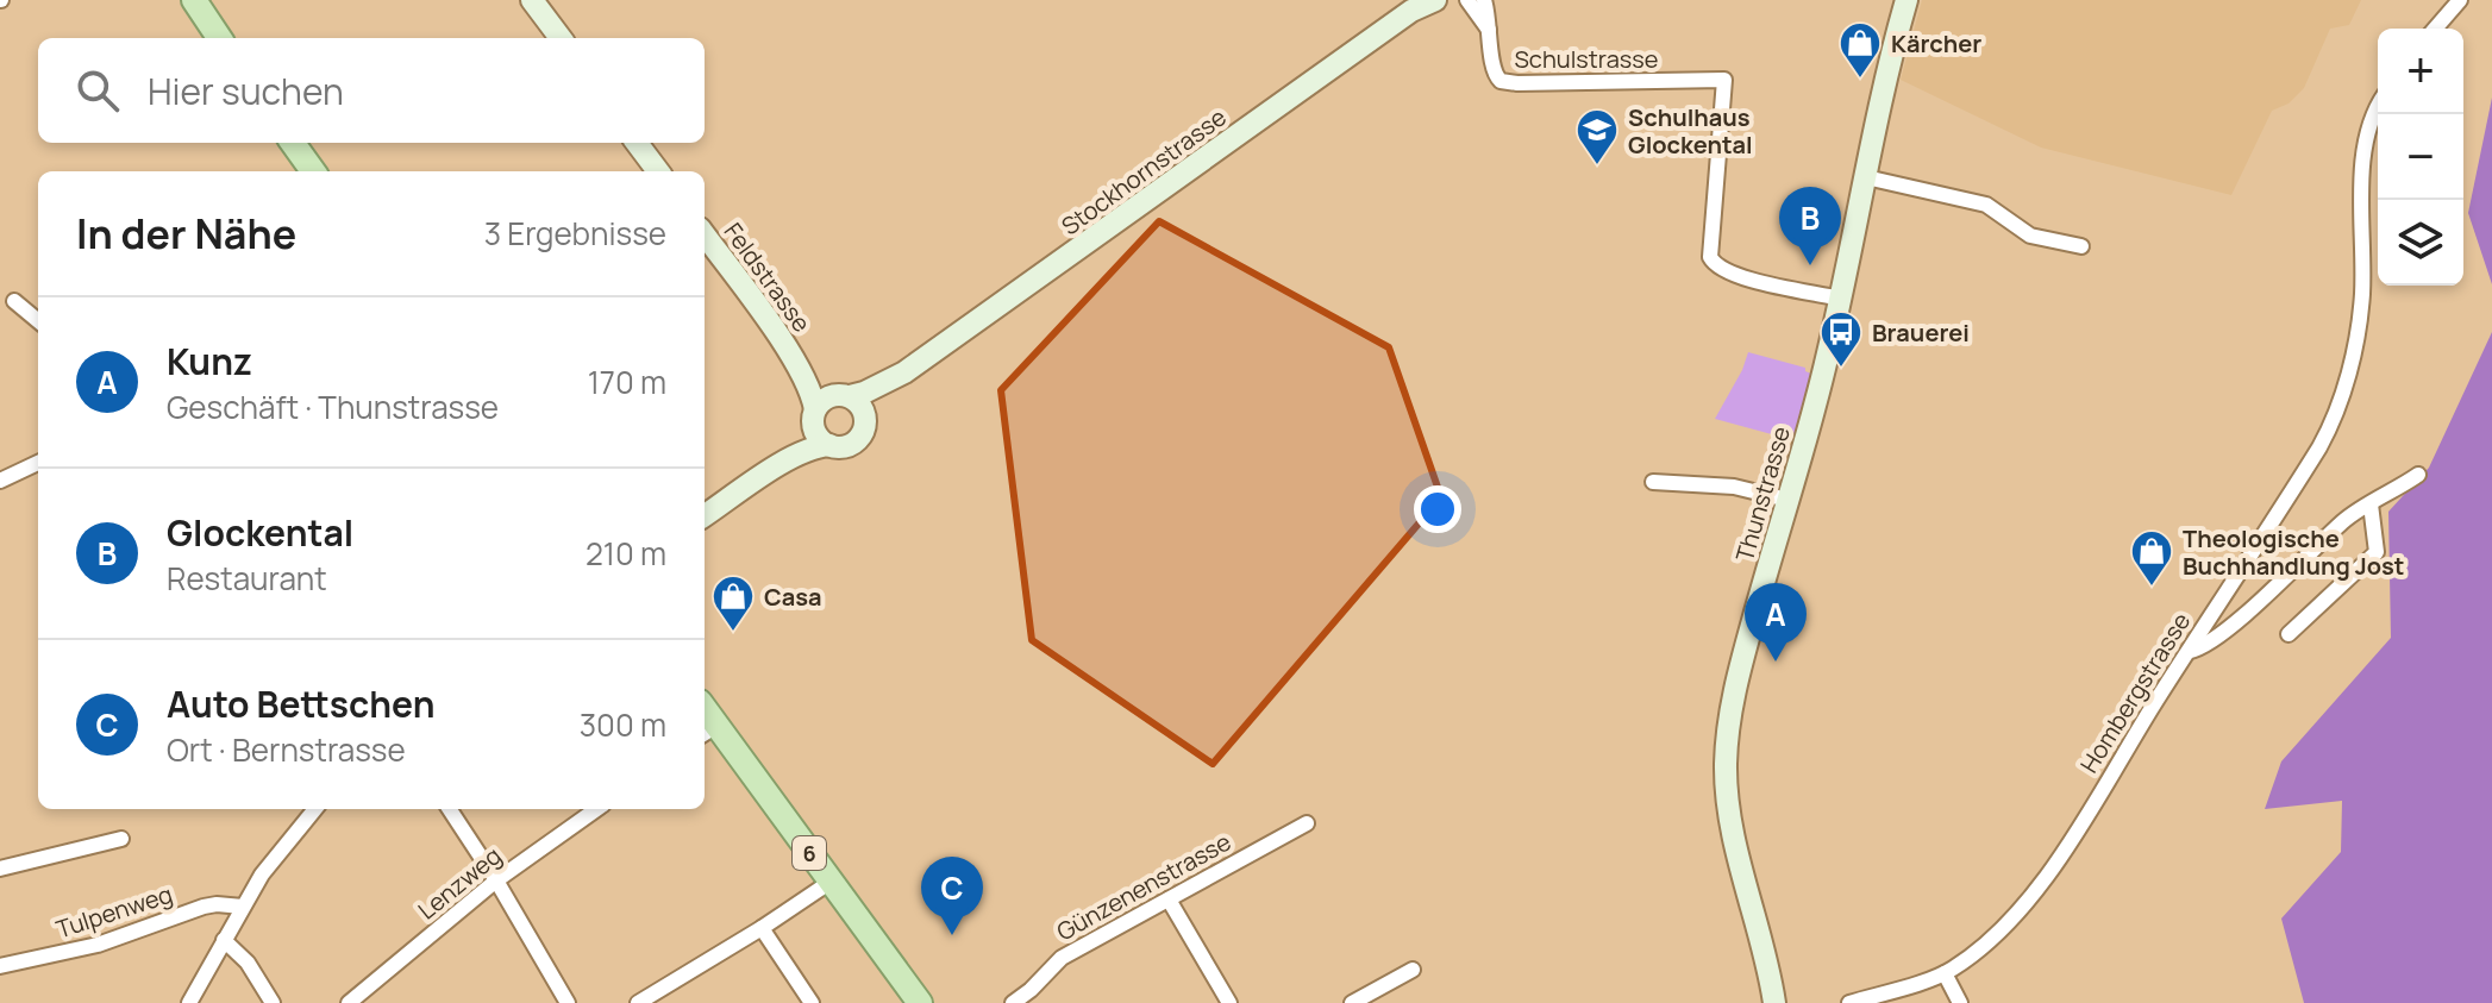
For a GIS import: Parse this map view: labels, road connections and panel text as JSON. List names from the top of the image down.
{
  "streets": {
    "main road": [
      "Stockhornstrasse",
      "Feldstrasse",
      "Thunstrasse",
      "6"
    ],
    "street": [
      "Schulstrasse",
      "Hombergstrasse",
      "Lenzweg",
      "Günzenenstrasse",
      "Tulpenweg"
    ]
  },
  "crossings": [
    ["Schulstrasse", "Thunstrasse"],
    ["Stockhornstrasse", "Feldstrasse"]
  ],
  "places": {
    "shop": ["Kärcher", "Theologische Buchhandlung Jost", "Casa"],
    "school or university": ["Schulhaus Glockental"],
    "bus stop": ["Brauerei"]
  },
  "page": {
    "map_buttons": ["+", "−"],
    "search": "Hier suchen",
    "heading": ["In der Nähe", "3 Ergebnisse"],
    "pins": ["B", "A", "C"],
    "list": [
      {
        "mark": "A",
        "name": "Kunz",
        "note": "Geschäft · Thunstrasse",
        "value": "170 m"
      },
      {
        "mark": "B",
        "name": "Glockental",
        "note": "Restaurant",
        "value": "210 m"
      },
      {
        "mark": "C",
        "name": "Auto Bettschen",
        "note": "Ort · Bernstrasse",
        "value": "300 m"
      }
    ]
  }
}
